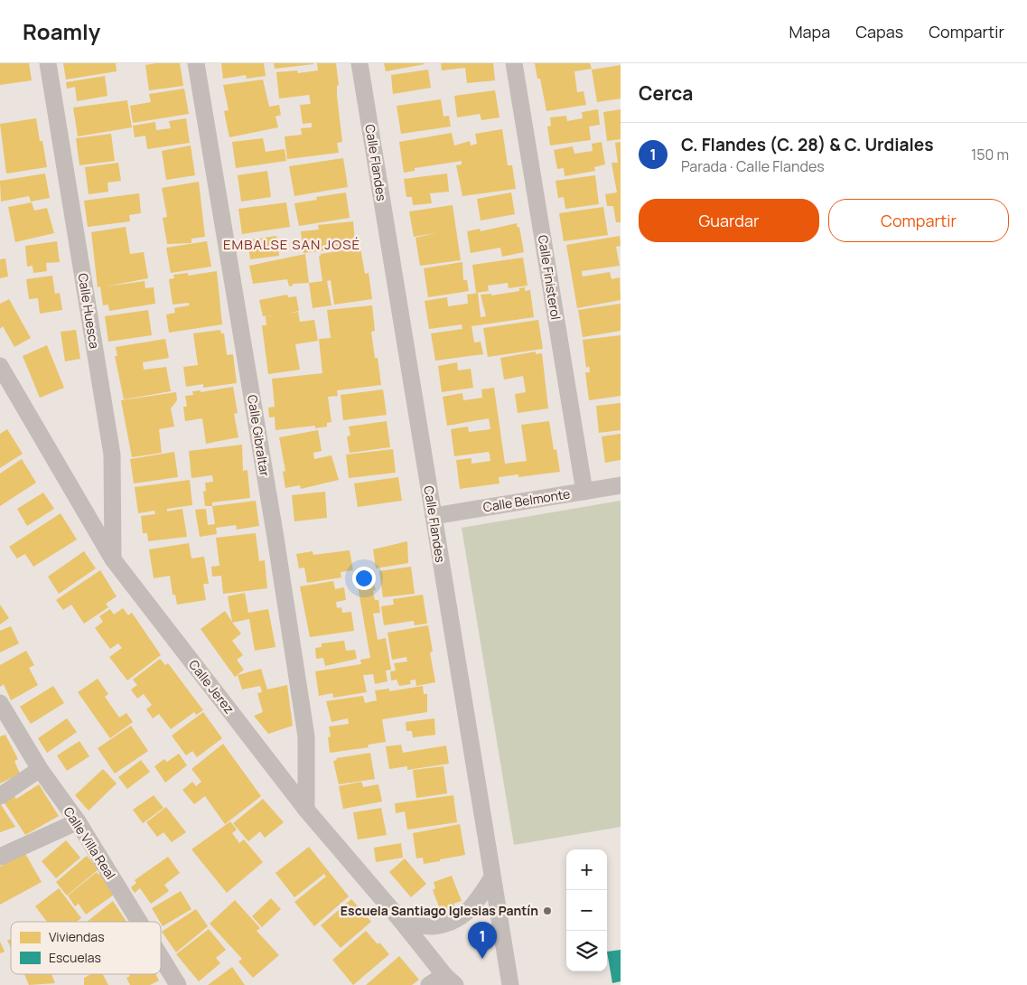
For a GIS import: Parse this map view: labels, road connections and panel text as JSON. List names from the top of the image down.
{
  "streets": {
    "street": [
      "Calle Flandes",
      "Calle Finisterol",
      "Calle Huesca",
      "Calle Gibraltar",
      "Calle Belmonte",
      "Calle Jerez",
      "Calle Villa Real"
    ]
  },
  "crossings": [
    ["Calle Flandes", "Calle Belmonte"],
    ["Calle Finisterol", "Calle Belmonte"],
    ["Calle Huesca", "Calle Jerez"],
    ["Calle Gibraltar", "Calle Jerez"]
  ],
  "districts": ["EMBALSE SAN JOSÉ"],
  "places": ["Escuela Santiago Iglesias Pantín"],
  "legend": ["Viviendas", "Escuelas"],
  "page": {
    "header": "Roamly",
    "nav": ["Mapa", "Capas", "Compartir"],
    "heading": "Cerca",
    "list": [
      {
        "mark": "1",
        "name": "C. Flandes (C. 28) & C. Urdiales",
        "note": "Parada · Calle Flandes",
        "value": "150 m"
      }
    ],
    "buttons": ["Guardar", "Compartir"],
    "map_buttons": ["+", "−"],
    "pins": "1"
  }
}
